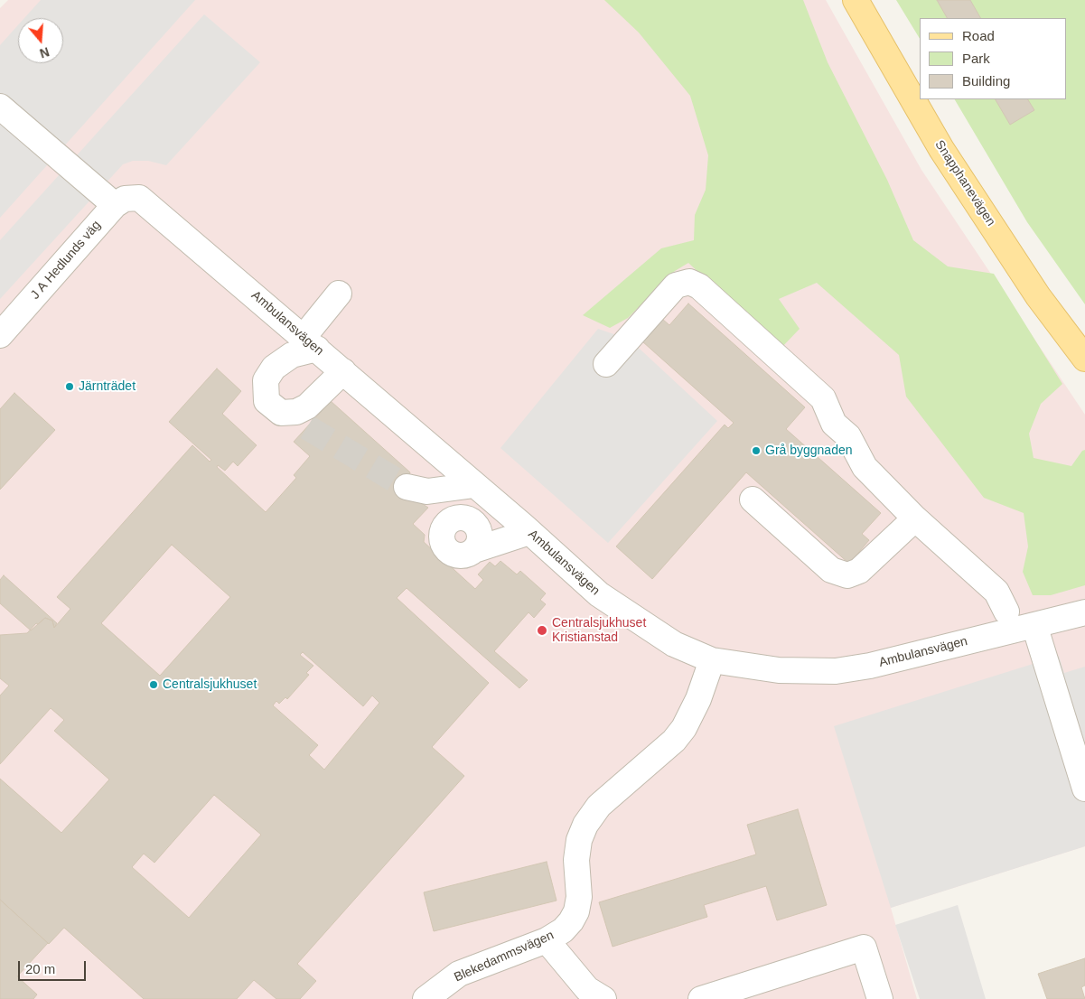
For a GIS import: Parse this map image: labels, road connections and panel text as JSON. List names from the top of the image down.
{
  "streets": {
    "main road": ["Snapphanevägen"],
    "street": ["J A Hedlunds väg", "Ambulansvägen", "Blekedammsvägen"]
  },
  "crossings": [
    ["J A Hedlunds väg", "Ambulansvägen"],
    ["Ambulansvägen", "Blekedammsvägen"]
  ],
  "places": [
    "Järnträdet",
    "Grå byggnaden",
    "Centralsjukhuset Kristianstad",
    "Centralsjukhuset"
  ],
  "legend": ["Road", "Park", "Building"],
  "scale_bar": "20 m",
  "north": "bottom"
}
